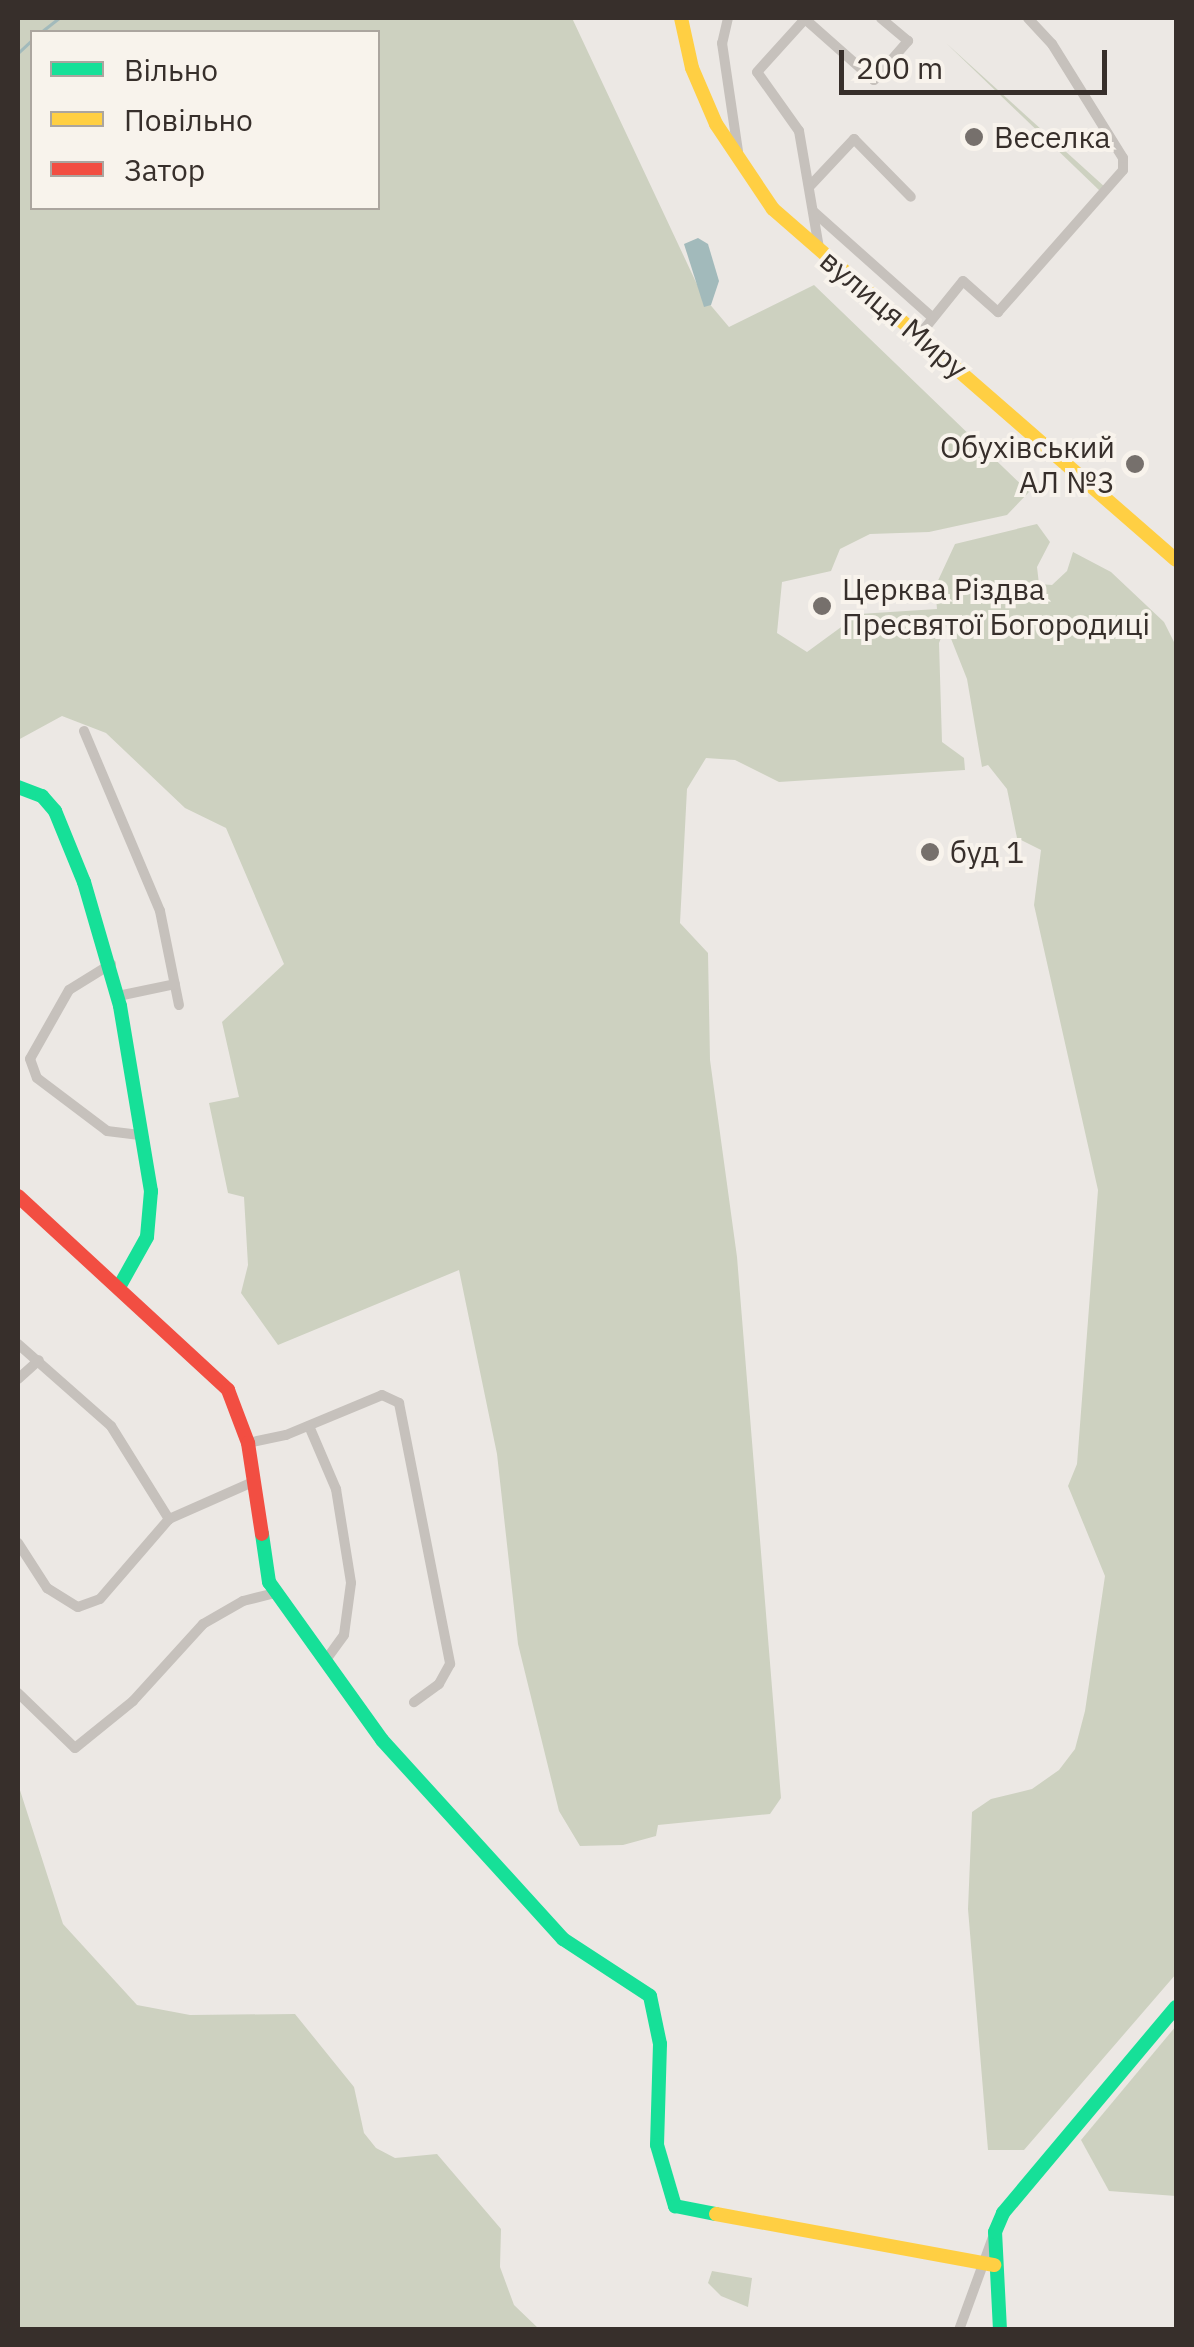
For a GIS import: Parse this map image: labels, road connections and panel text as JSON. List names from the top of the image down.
{
  "streets": {
    "street": ["вулиця Миру"]
  },
  "places": [
    "Веселка",
    "Обухівський АЛ №3",
    "Церква Різдва Пресвятої Богородиці",
    "буд 1"
  ],
  "legend": ["Вільно", "Повільно", "Затор"],
  "scale_bar": "200 m"
}
